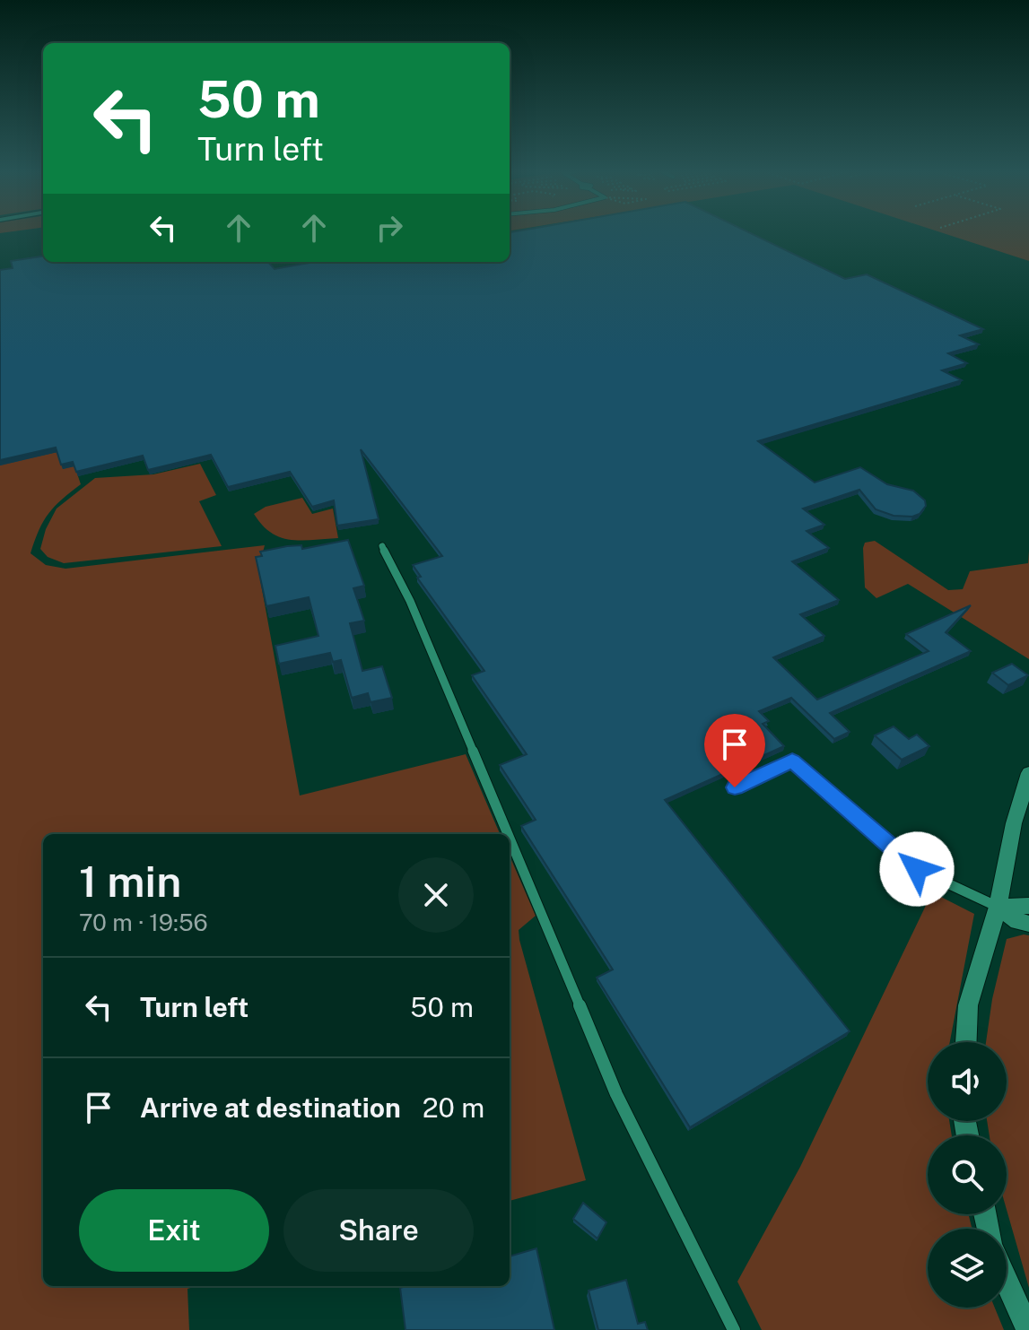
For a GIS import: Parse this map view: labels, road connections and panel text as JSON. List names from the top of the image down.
{
  "page": {
    "turn": ["50 m", "Turn left"],
    "heading": ["1 min", "70 m · 19:56"],
    "list": [
      {
        "name": "Turn left",
        "value": "50 m"
      },
      {
        "name": "Arrive at destination",
        "value": "20 m"
      }
    ],
    "buttons": ["Exit", "Share"]
  }
}
